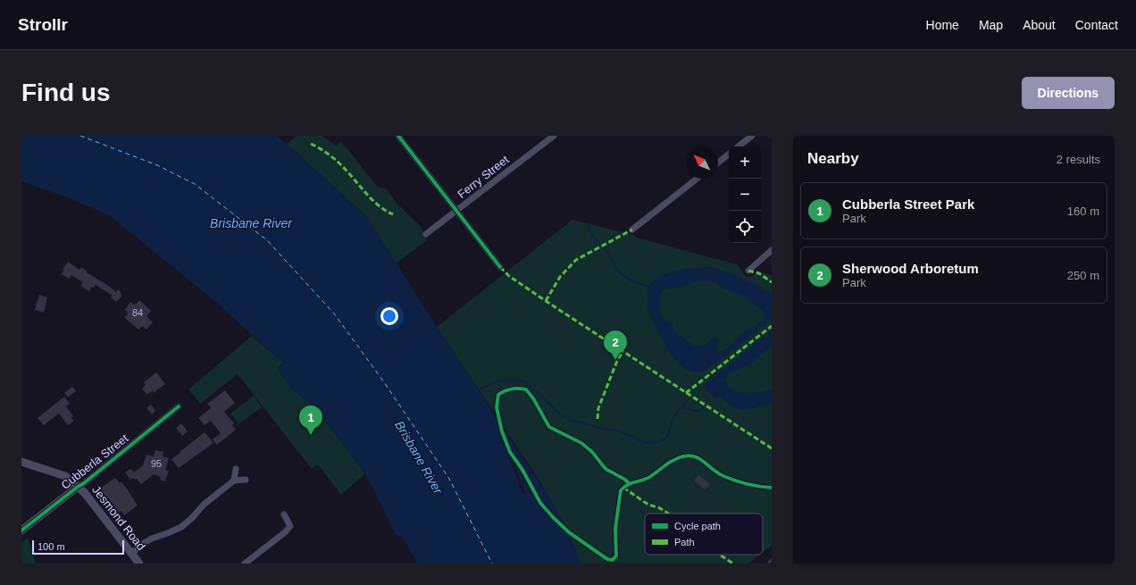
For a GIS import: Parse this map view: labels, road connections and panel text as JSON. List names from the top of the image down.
{
  "streets": {
    "street": ["Ferry Street", "Cubberla Street", "Jesmond Road"]
  },
  "crossings": [
    ["Cubberla Street", "Jesmond Road"]
  ],
  "water": ["Brisbane River"],
  "house_numbers": ["84", "95"],
  "legend": ["Cycle path", "Path"],
  "scale_bar": "100 m",
  "north": "top left",
  "page": {
    "header": "Strollr",
    "nav": [
      "Home",
      "Map",
      "About",
      "Contact"
    ],
    "buttons": "Directions",
    "title": "Find us",
    "heading": ["Nearby", "2 results"],
    "map_buttons": ["+", "−"],
    "list": [
      {
        "mark": "1",
        "name": "Cubberla Street Park",
        "note": "Park",
        "value": "160 m"
      },
      {
        "mark": "2",
        "name": "Sherwood Arboretum",
        "note": "Park",
        "value": "250 m"
      }
    ],
    "pins": ["2", "1"],
    "scale": "100 m"
  }
}
